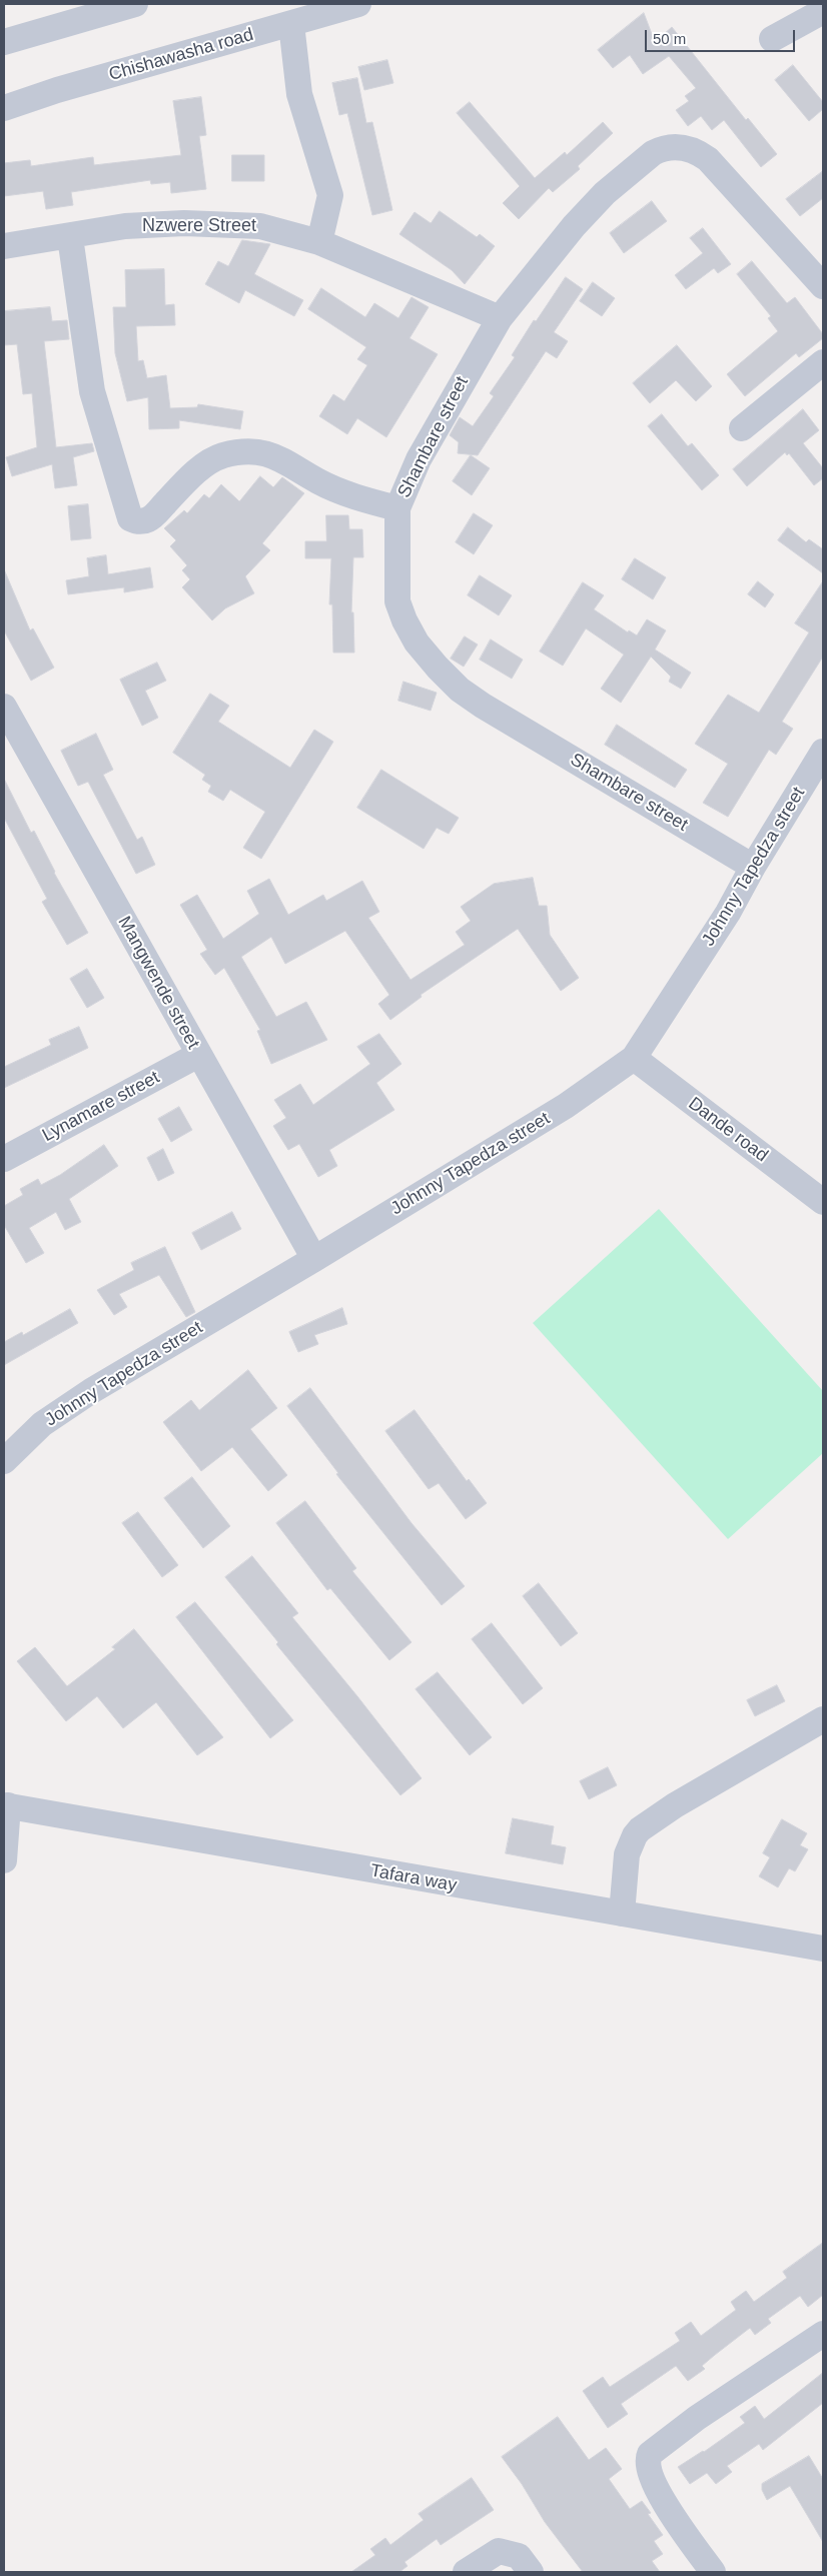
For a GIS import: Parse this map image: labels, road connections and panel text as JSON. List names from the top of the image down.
{
  "streets": {
    "street": [
      "Chishawasha road",
      "Nzwere Street",
      "Shambare street",
      "Johnny Tapedza street",
      "Mangwende street",
      "Lynamare street",
      "Dande road",
      "Tafara way"
    ]
  },
  "crossings": [
    ["Nzwere Street", "Shambare street"],
    ["Shambare street", "Johnny Tapedza street"],
    ["Johnny Tapedza street", "Mangwende street"],
    ["Johnny Tapedza street", "Dande road"],
    ["Mangwende street", "Lynamare street"]
  ],
  "scale_bar": "50 m"
}
